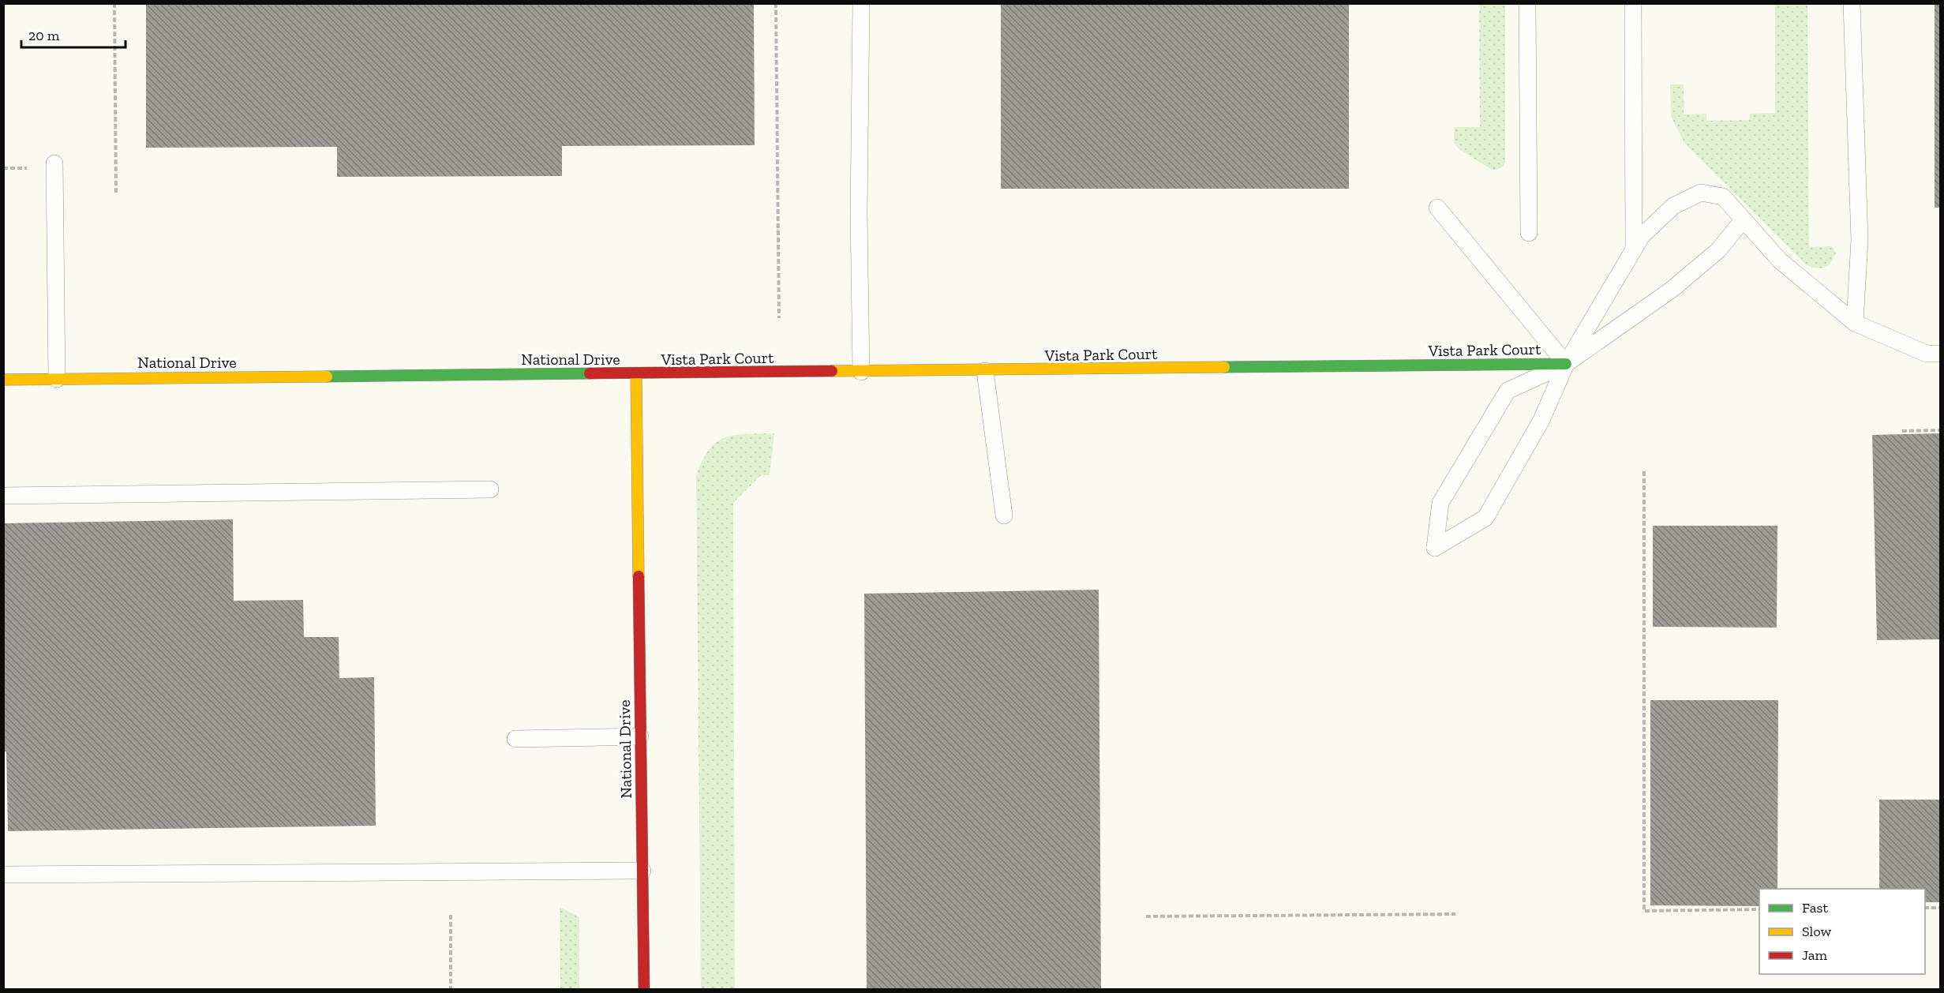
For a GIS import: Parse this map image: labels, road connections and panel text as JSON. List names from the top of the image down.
{
  "streets": {
    "street": ["Vista Park Court", "National Drive"]
  },
  "crossings": [
    ["Vista Park Court", "National Drive"]
  ],
  "legend": ["Fast", "Slow", "Jam"],
  "scale_bar": "20 m"
}
